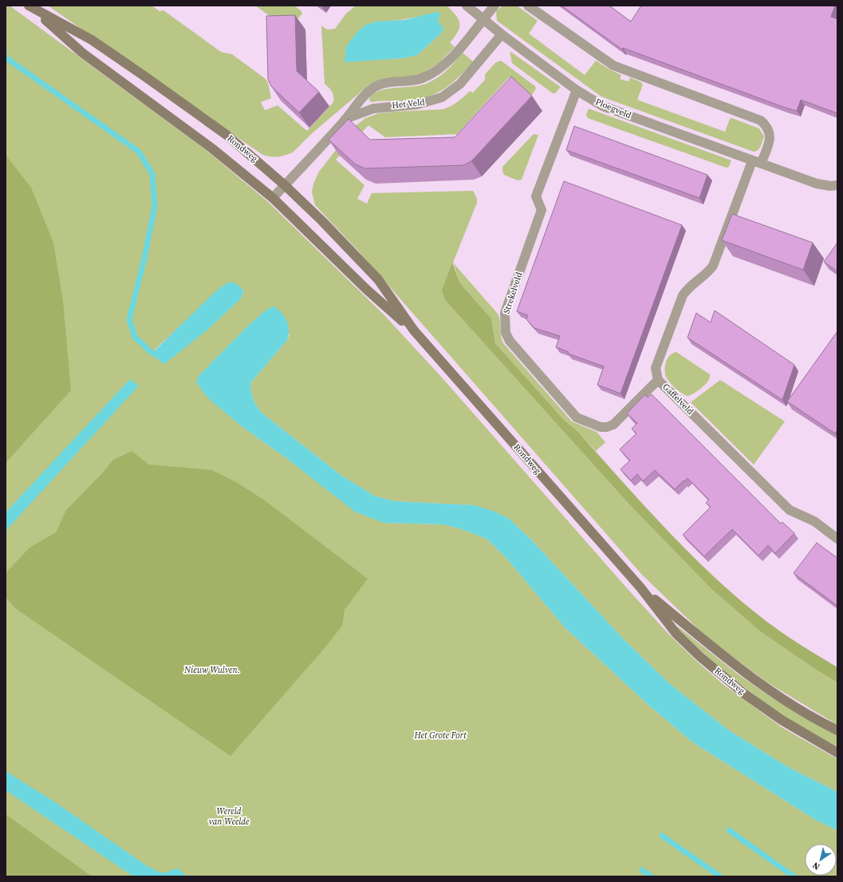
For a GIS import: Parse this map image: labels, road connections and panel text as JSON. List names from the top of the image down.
{
  "streets": {
    "main road": ["Rondweg"],
    "street": [
      "Het Veld",
      "Ploegveld",
      "Strekelveld",
      "Gaffelveld"
    ]
  },
  "crossings": [
    ["Het Veld", "Ploegveld"],
    ["Het Veld", "Rondweg"],
    ["Ploegveld", "Strekelveld"],
    ["Ploegveld", "Gaffelveld"],
    ["Strekelveld", "Gaffelveld"]
  ],
  "parks": ["Nieuw Wulven.", "Het Grote Fort", "Wereld van Weelde"],
  "north": "bottom left"
}
